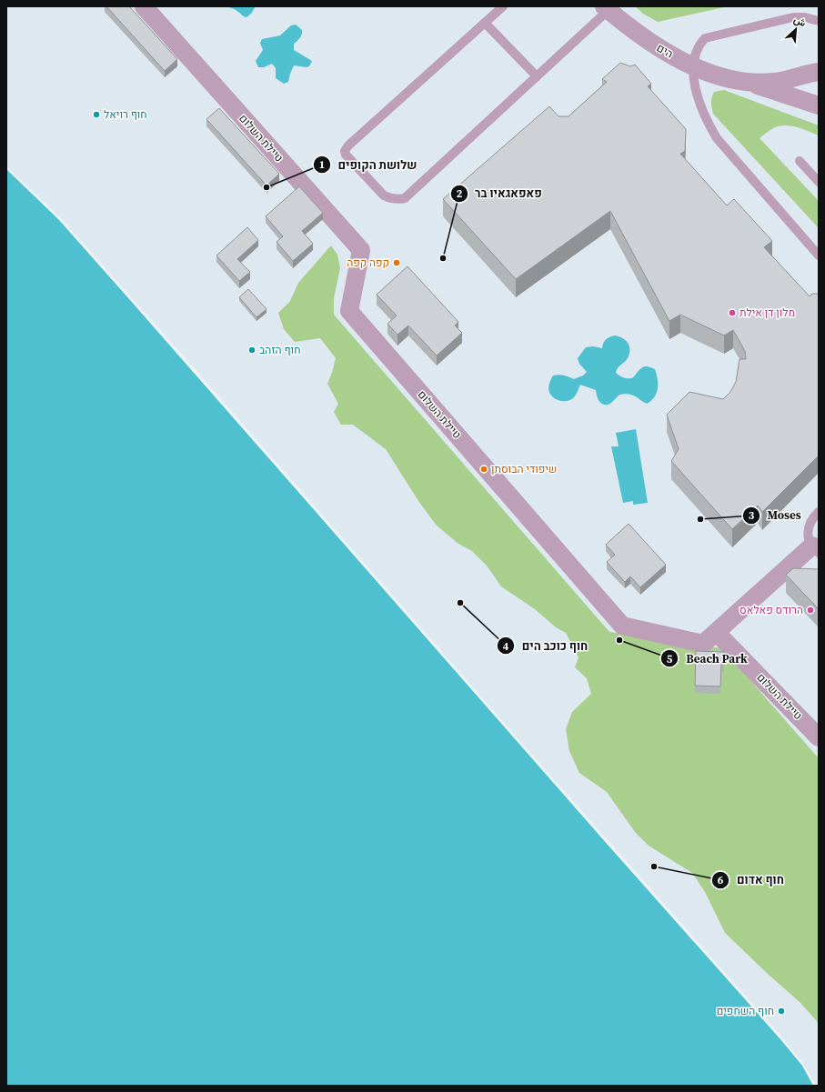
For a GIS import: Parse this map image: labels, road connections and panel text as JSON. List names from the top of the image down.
{
  "streets": {
    "street": ["הים", "טיילת השלום"]
  },
  "places": [
    "חוף רויאל",
    "שלושת הקופים",
    "פאפאגאיו בר",
    "קפה קפה",
    "מלון דן אילת",
    "חוף הזהב",
    "שיפודי הבוסתן",
    "Moses",
    "חוף כוכב הים",
    "הרודס פאלאס",
    "Beach Park",
    "חוף אדום",
    "חוף השחפים"
  ],
  "north": "top right"
}
